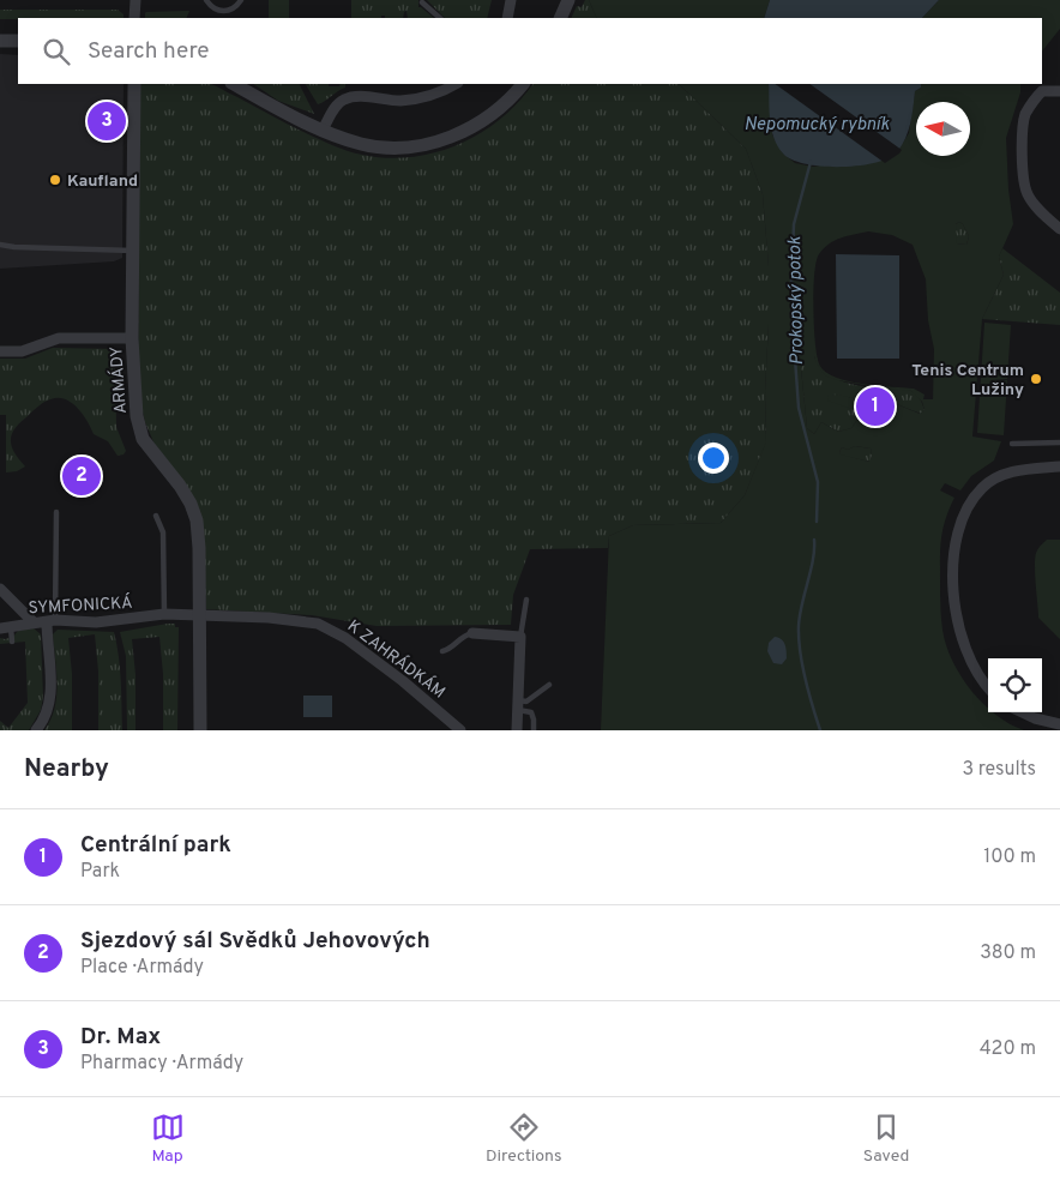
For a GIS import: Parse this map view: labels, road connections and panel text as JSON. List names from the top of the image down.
{
  "streets": {
    "street": ["ARMÁDY", "SYMFONICKÁ", "K ZAHRÁDKÁM"]
  },
  "crossings": [
    ["ARMÁDY", "SYMFONICKÁ"],
    ["ARMÁDY", "K ZAHRÁDKÁM"],
    ["SYMFONICKÁ", "K ZAHRÁDKÁM"]
  ],
  "water": ["Nepomucký rybník", "Prokopský potok"],
  "places": ["Kaufland", "Tenis Centrum Lužiny"],
  "north": "left",
  "page": {
    "search": "Search here",
    "pins": ["3", "1", "2"],
    "heading": ["Nearby", "3 results"],
    "list": [
      {
        "mark": "1",
        "name": "Centrální park",
        "note": "Park",
        "value": "100 m"
      },
      {
        "mark": "2",
        "name": "Sjezdový sál Svědků Jehovových",
        "note": "Place · Armády",
        "value": "380 m"
      },
      {
        "mark": "3",
        "name": "Dr. Max",
        "note": "Pharmacy · Armády",
        "value": "420 m"
      }
    ],
    "nav": ["Map", "Directions", "Saved"]
  }
}
